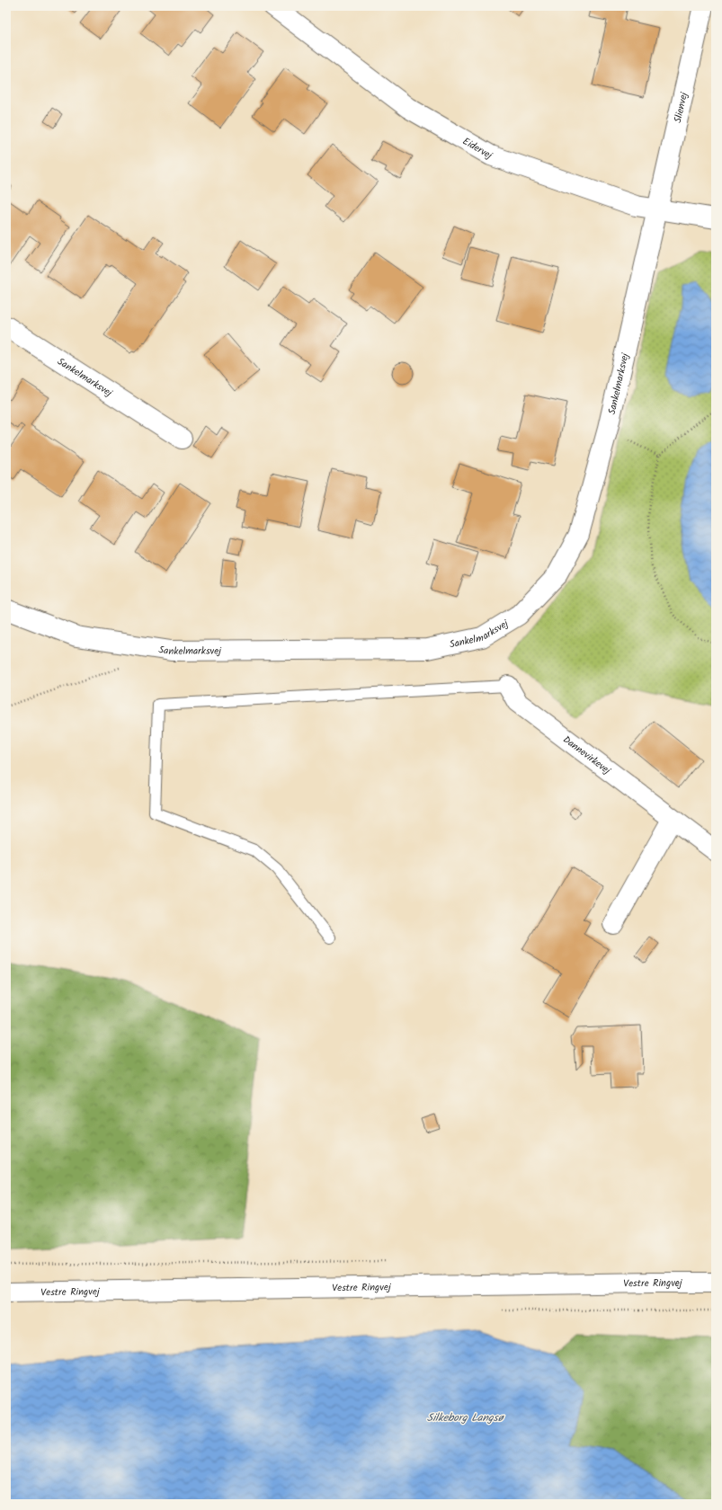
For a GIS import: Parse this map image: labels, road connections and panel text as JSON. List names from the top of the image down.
{
  "streets": {
    "street": [
      "Slienvej",
      "Eidervej",
      "Sankelmarksvej",
      "Dannevirkevej",
      "Vestre Ringvej"
    ]
  },
  "crossings": [
    ["Slienvej", "Eidervej"],
    ["Slienvej", "Sankelmarksvej"],
    ["Eidervej", "Sankelmarksvej"]
  ],
  "water": ["Silkeborg Langsø"]
}
